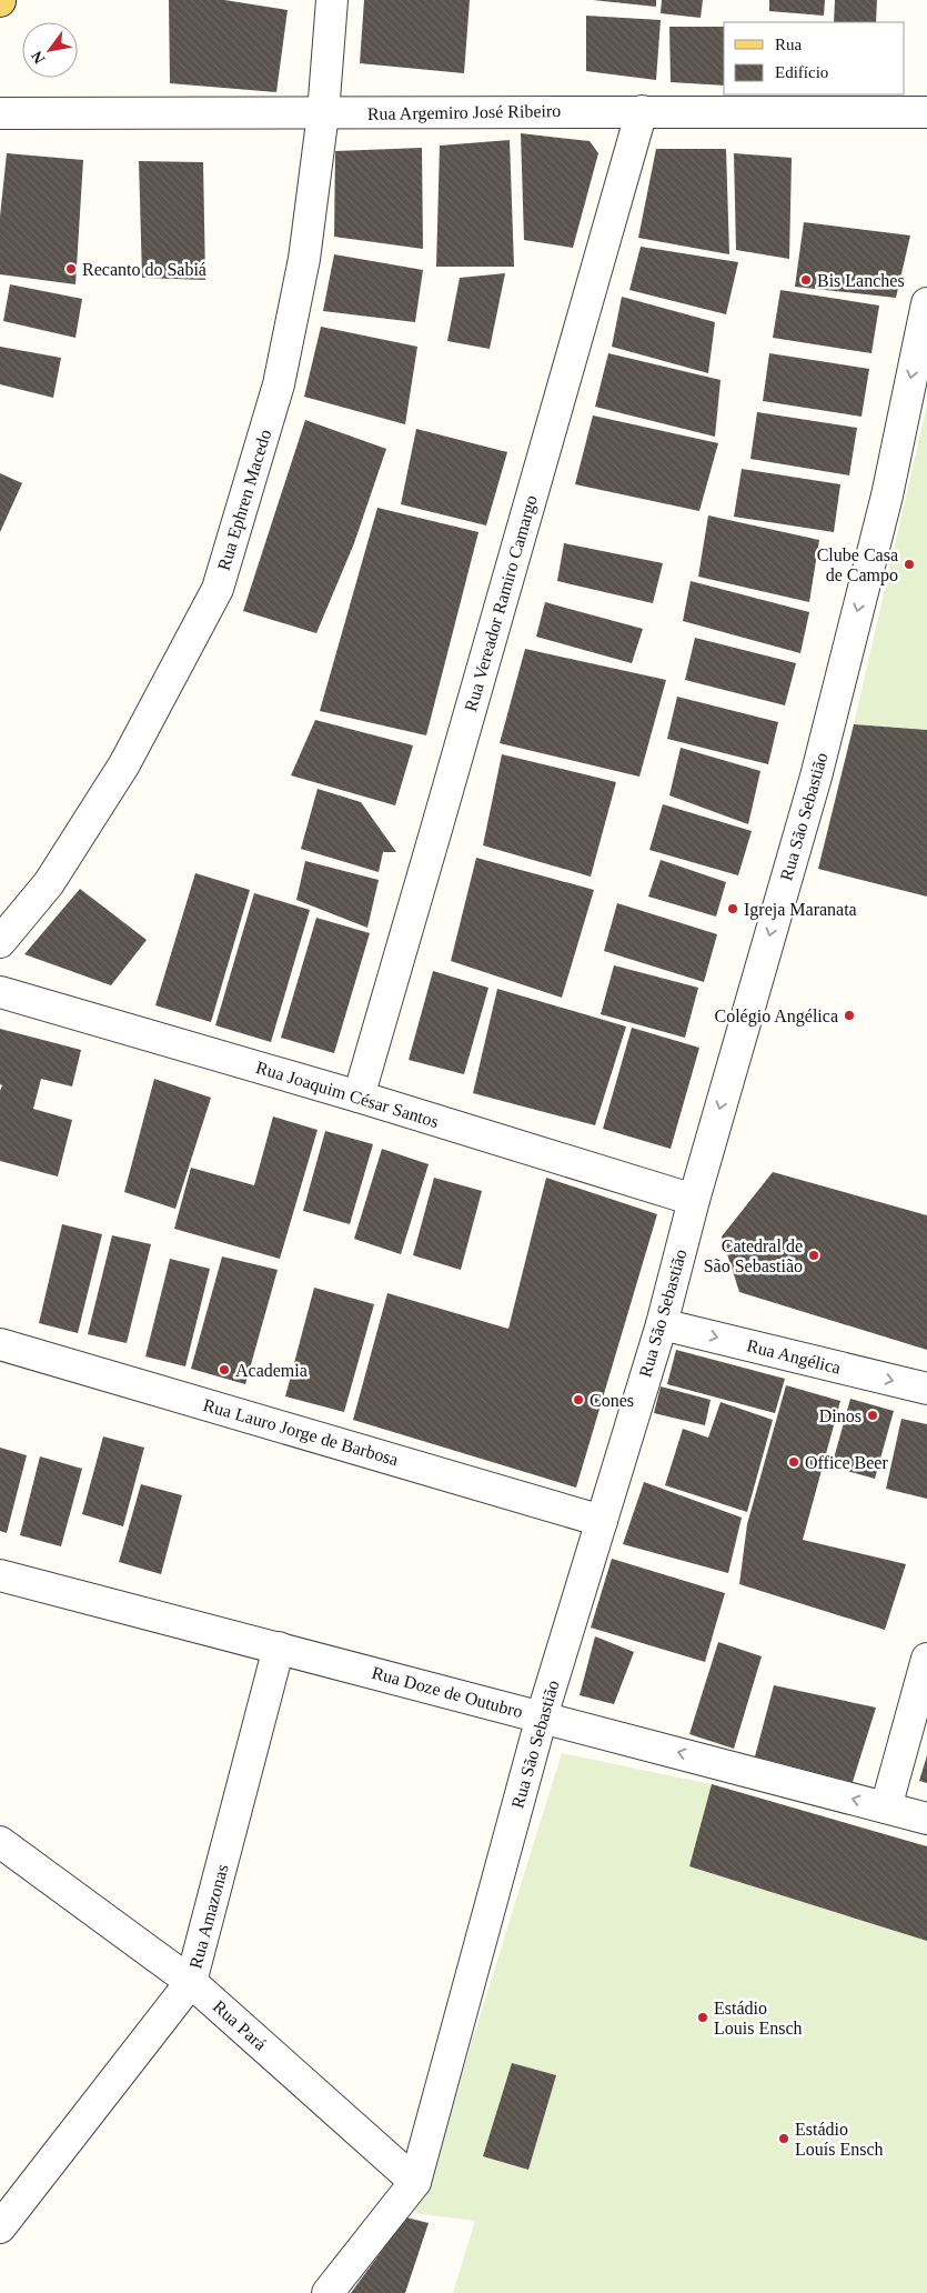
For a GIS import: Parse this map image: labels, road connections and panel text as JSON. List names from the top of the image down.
{
  "streets": {
    "street": [
      "Rua Argemiro José Ribeiro",
      "Rua Ephren Macedo",
      "Rua Vereador Ramiro Camargo",
      "Rua São Sebastião",
      "Rua Joaquim César Santos",
      "Rua Angélica",
      "Rua Lauro Jorge de Barbosa",
      "Rua Doze de Outubro",
      "Rua Amazonas",
      "Rua Pará"
    ]
  },
  "crossings": [
    ["Rua Argemiro José Ribeiro", "Rua Ephren Macedo"],
    ["Rua Argemiro José Ribeiro", "Rua Vereador Ramiro Camargo"],
    ["Rua Vereador Ramiro Camargo", "Rua Joaquim César Santos"],
    ["Rua São Sebastião", "Rua Joaquim César Santos"],
    ["Rua São Sebastião", "Rua Angélica"],
    ["Rua São Sebastião", "Rua Lauro Jorge de Barbosa"],
    ["Rua São Sebastião", "Rua Doze de Outubro"],
    ["Rua São Sebastião", "Rua Pará"],
    ["Rua Doze de Outubro", "Rua Amazonas"],
    ["Rua Amazonas", "Rua Pará"]
  ],
  "one_way": ["Rua São Sebastião", "Rua Angélica", "Rua Doze de Outubro"],
  "places": [
    "Recanto do Sabiá",
    "Bis Lanches",
    "Clube Casa de Campo",
    "Igreja Maranata",
    "Colégio Angélica",
    "Catedral de São Sebastião",
    "Academia",
    "Cones",
    "Dinos",
    "Office Beer",
    "Estádio Louis Ensch",
    "Estádio Louís Ensch"
  ],
  "legend": ["Rua", "Edifício"],
  "north": "bottom left"
}
